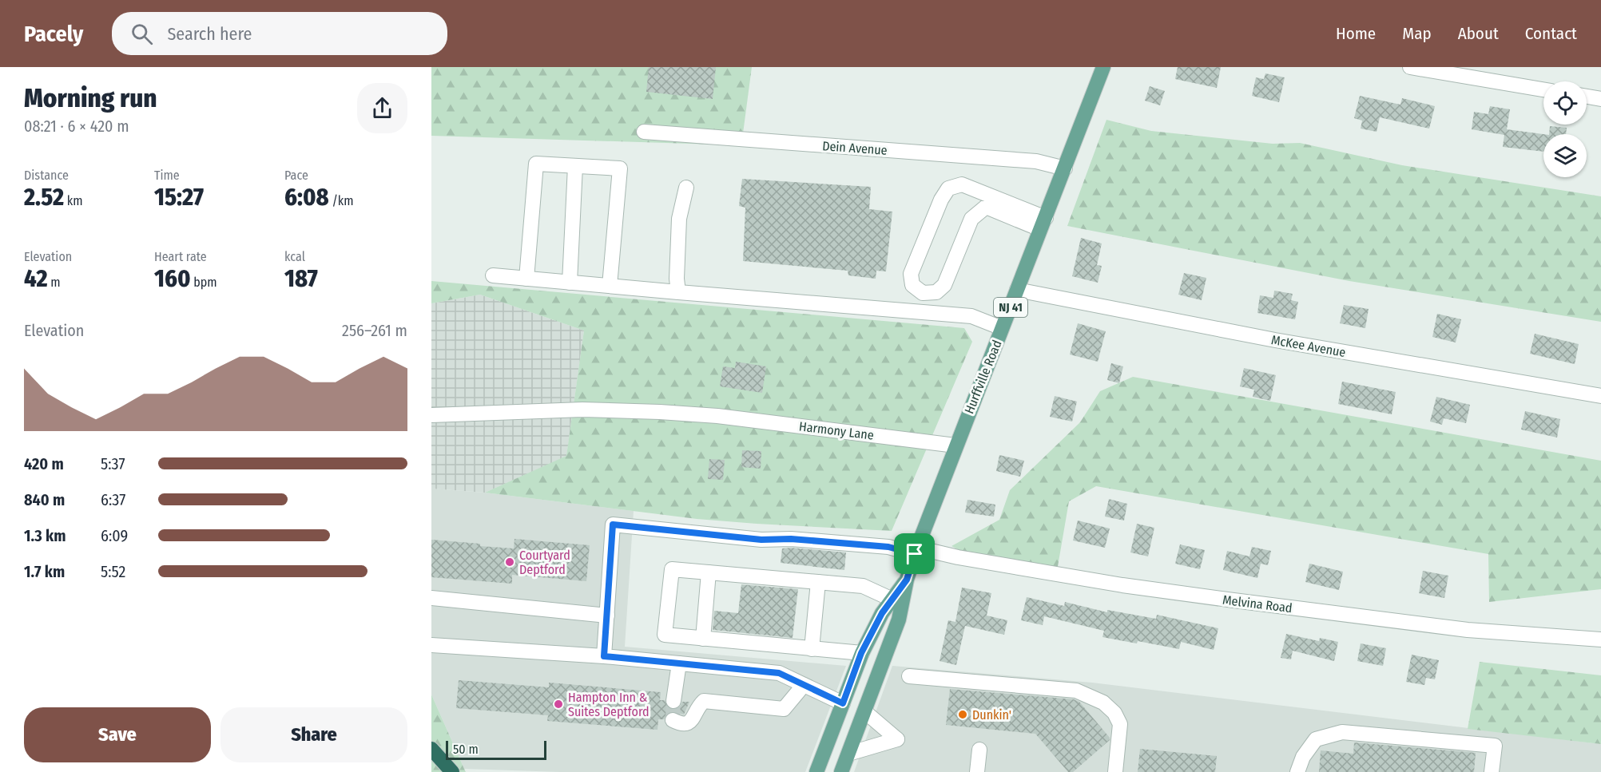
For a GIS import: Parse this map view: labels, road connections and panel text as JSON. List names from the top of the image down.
{
  "streets": {
    "main road": ["NJ 41", "Hurffville Road"],
    "street": [
      "Dein Avenue",
      "McKee Avenue",
      "Harmony Lane",
      "Melvina Road"
    ]
  },
  "crossings": [
    ["Dein Avenue", "Hurffville Road"],
    ["McKee Avenue", "Hurffville Road"],
    ["Hurffville Road", "Harmony Lane"],
    ["Hurffville Road", "Melvina Road"]
  ],
  "places": ["Courtyard Deptford", "Hampton Inn & Suites Deptford", "Dunkin'"],
  "scale_bar": "50 m",
  "page": {
    "header": "Pacely",
    "search": "Search here",
    "nav": [
      "Home",
      "Map",
      "About",
      "Contact"
    ],
    "heading": ["Morning run", "08:21 · 6 × 420 m"],
    "stats": [
      ["Distance", "2.52 km"],
      ["Time", "15:27"],
      ["Pace", "6:08 /km"],
      ["Elevation", "42 m"],
      ["Heart rate", "160 bpm"],
      ["kcal", "187"]
    ],
    "chart": ["Elevation", "256–261 m"],
    "list": [
      {
        "name": "420 m",
        "note": "5:37"
      },
      {
        "name": "840 m",
        "note": "6:37"
      },
      {
        "name": "1.3 km",
        "note": "6:09"
      },
      {
        "name": "1.7 km",
        "note": "5:52"
      }
    ],
    "buttons": ["Save", "Share"],
    "scale": "50 m"
  }
}
